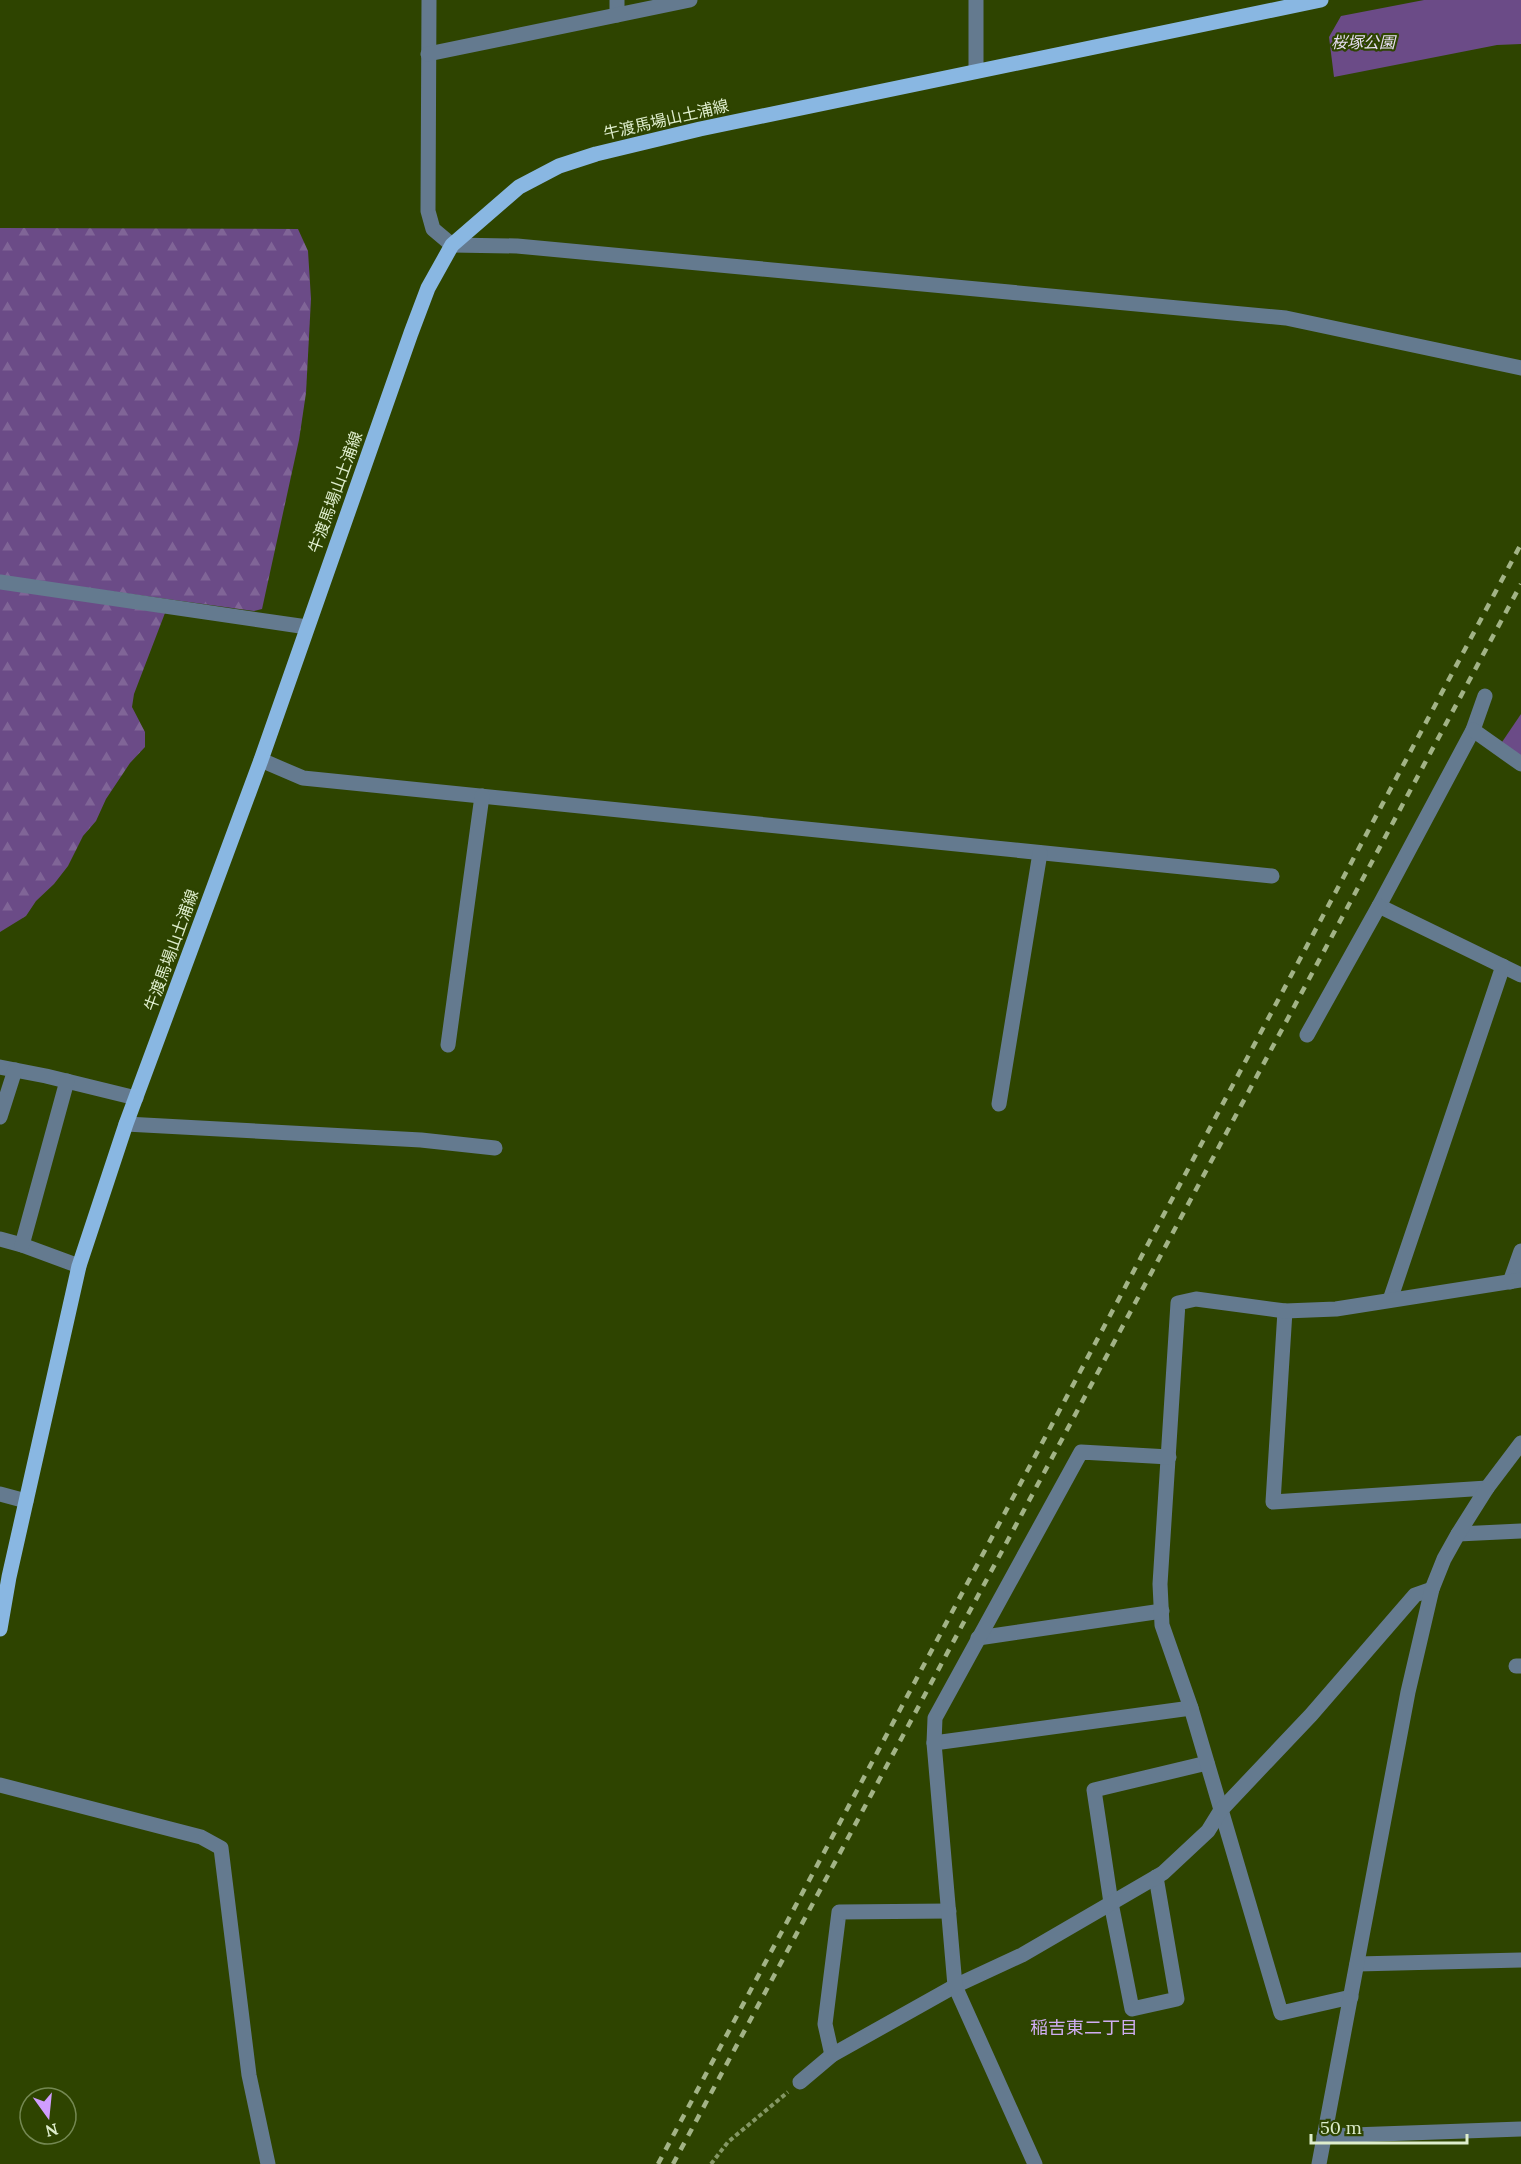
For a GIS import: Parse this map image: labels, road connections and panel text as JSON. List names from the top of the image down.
{
  "streets": {
    "main road": ["牛渡馬場山土浦線"]
  },
  "districts": ["稲吉東二丁目"],
  "parks": ["桜塚公園"],
  "scale_bar": "50 m",
  "north": "bottom"
}
